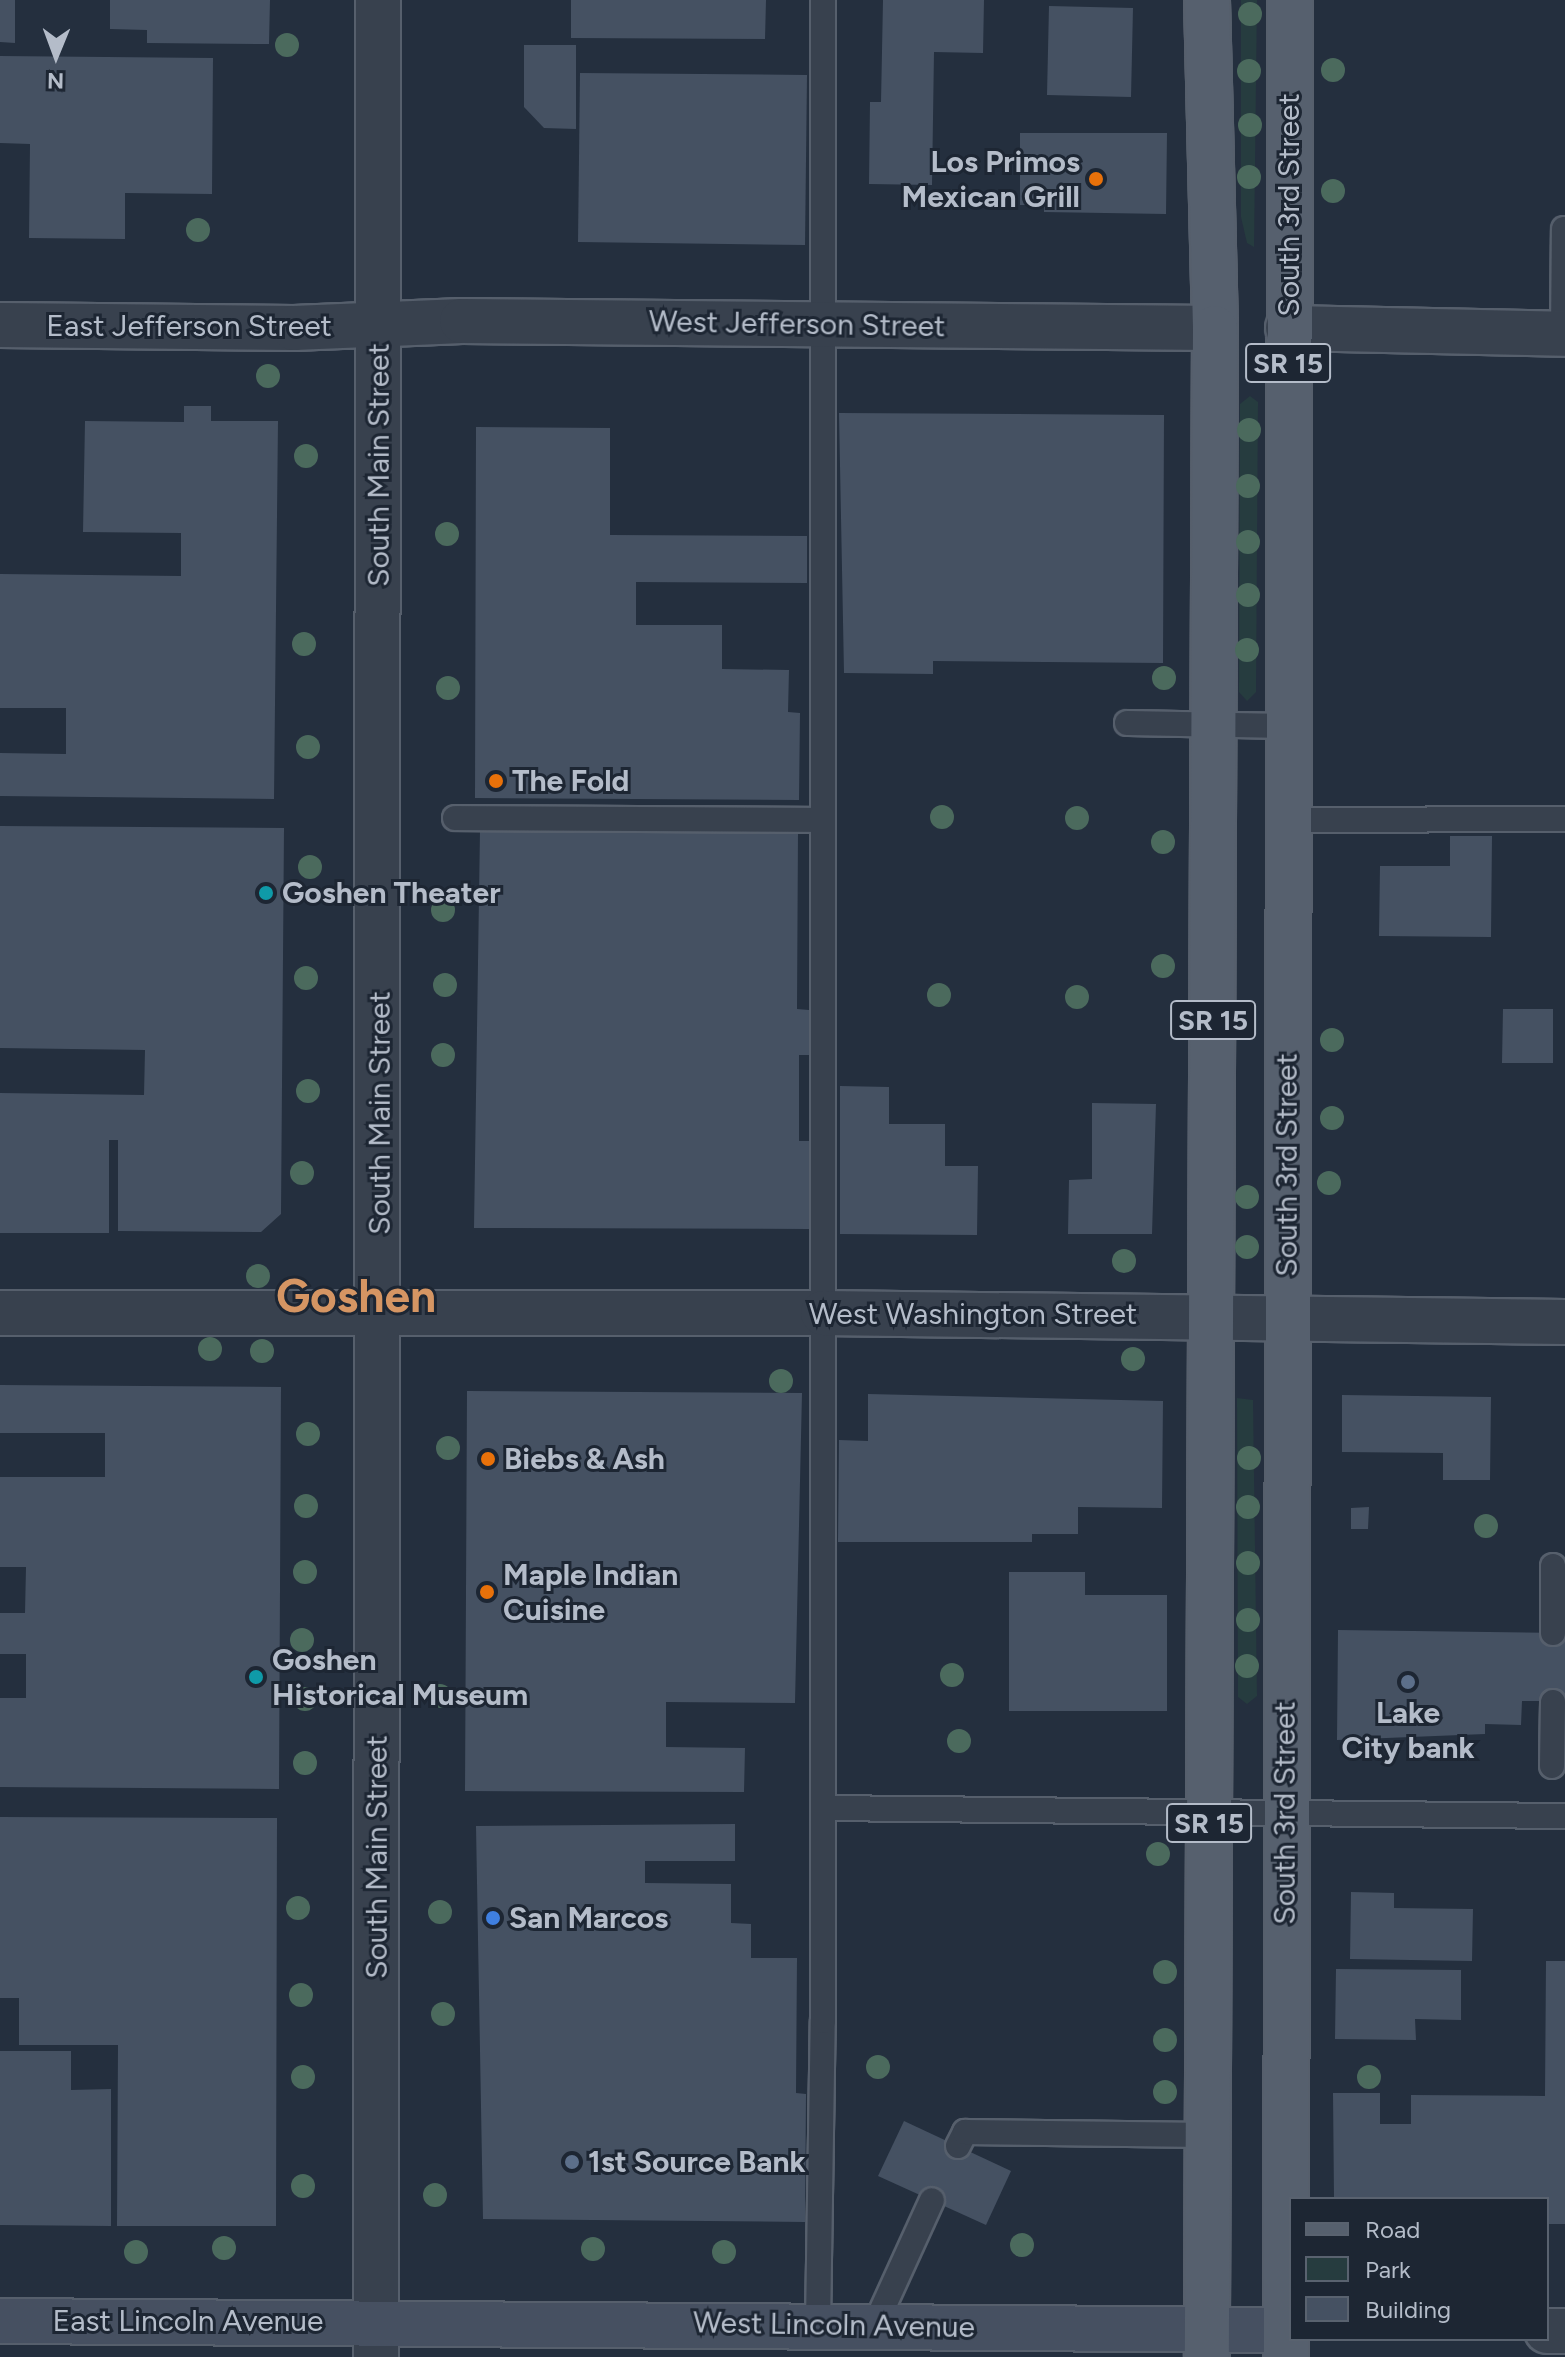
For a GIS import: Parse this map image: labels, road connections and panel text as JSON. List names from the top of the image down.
{
  "streets": {
    "main road": [
      "South 3rd Street",
      "SR 15",
      "East Lincoln Avenue",
      "West Lincoln Avenue"
    ],
    "street": [
      "West Jefferson Street",
      "East Jefferson Street",
      "South Main Street",
      "West Washington Street"
    ]
  },
  "crossings": [
    ["South 3rd Street", "West Washington Street"],
    ["South 3rd Street", "West Lincoln Avenue"],
    ["West Jefferson Street", "East Jefferson Street"],
    ["West Jefferson Street", "SR 15"],
    ["West Jefferson Street", "South Main Street"],
    ["East Jefferson Street", "South Main Street"],
    ["SR 15", "West Washington Street"],
    ["SR 15", "West Lincoln Avenue"],
    ["South Main Street", "West Washington Street"],
    ["South Main Street", "East Lincoln Avenue"],
    ["South Main Street", "West Lincoln Avenue"],
    ["East Lincoln Avenue", "West Lincoln Avenue"]
  ],
  "districts": ["Goshen"],
  "places": [
    "Los Primos Mexican Grill",
    "The Fold",
    "Goshen Theater",
    "Biebs & Ash",
    "Maple Indian Cuisine",
    "Goshen Historical Museum",
    "Lake City bank",
    "San Marcos",
    "1st Source Bank"
  ],
  "legend": ["Road", "Park", "Building"],
  "north": "bottom"
}
